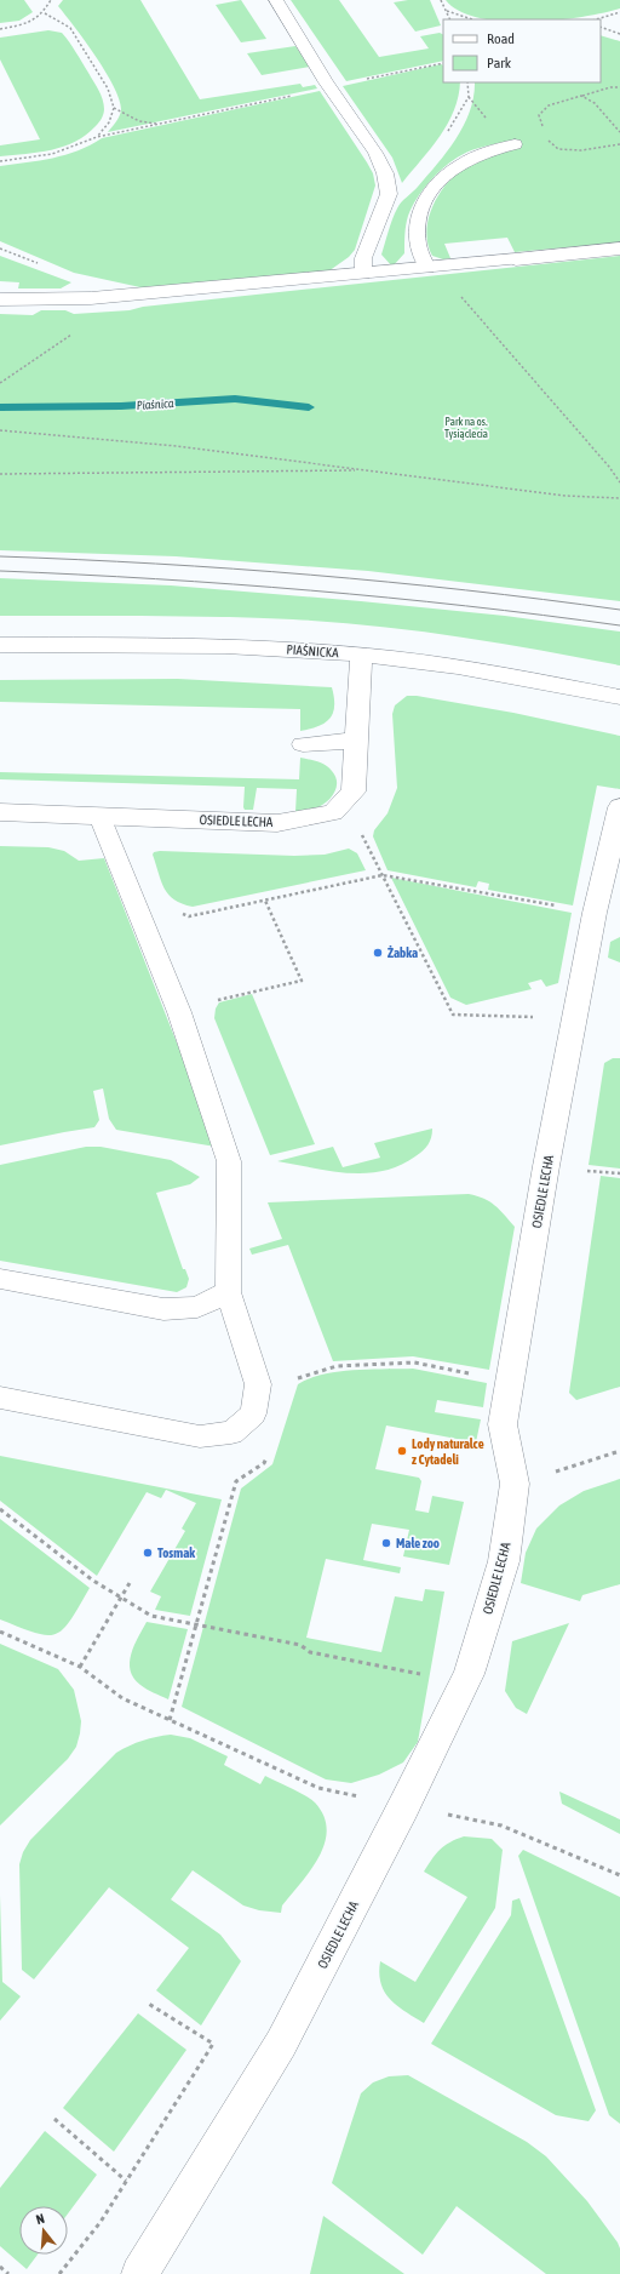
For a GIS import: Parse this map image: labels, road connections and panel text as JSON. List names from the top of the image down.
{
  "streets": {
    "street": ["PIAŚNICKA", "OSIEDLE LECHA"]
  },
  "crossings": [
    ["PIAŚNICKA", "OSIEDLE LECHA"]
  ],
  "water": ["Piaśnica"],
  "parks": ["Park na os. Tysiąclecia"],
  "places": [
    "Żabka",
    "Lody naturalce z Cytadeli",
    "Małe zoo",
    "Tosmak"
  ],
  "legend": ["Road", "Park"],
  "north": "top"
}
